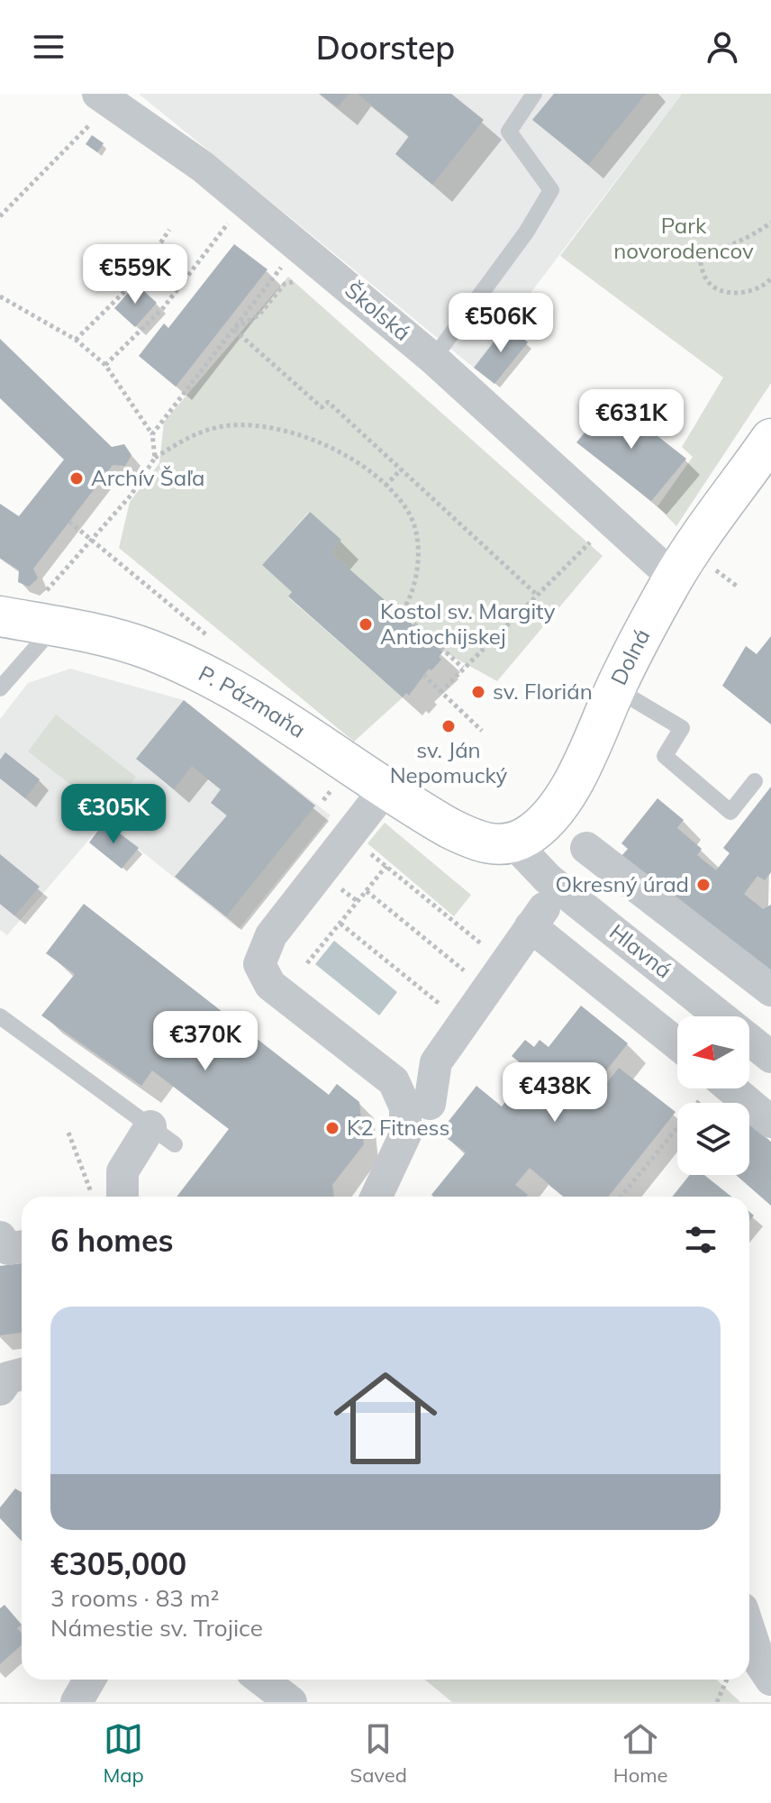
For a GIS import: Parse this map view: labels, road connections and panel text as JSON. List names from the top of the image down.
{
  "streets": {
    "main road": ["Dolná", "P. Pázmaňa"],
    "street": ["Školská", "Hlavná"]
  },
  "crossings": [
    ["Školská", "Dolná"],
    ["Dolná", "P. Pázmaňa"],
    ["Dolná", "Hlavná"],
    ["P. Pázmaňa", "Hlavná"]
  ],
  "parks": ["Park novorodencov"],
  "places": [
    "Archív Šaľa",
    "Kostol sv. Margity Antiochijskej",
    "sv. Florián",
    "sv. Ján Nepomucký",
    "Okresný úrad",
    "K2 Fitness"
  ],
  "north": "left",
  "page": {
    "header": "Doorstep",
    "price": [
      "€559K",
      "€506K",
      "€631K",
      "€305K",
      "€370K",
      "€438K"
    ],
    "heading": "6 homes",
    "list": [
      {
        "name": "€305,000",
        "note": "3 rooms · 83 m² · Námestie sv. Trojice"
      }
    ],
    "tabs": ["Map", "Saved", "Home"]
  }
}
